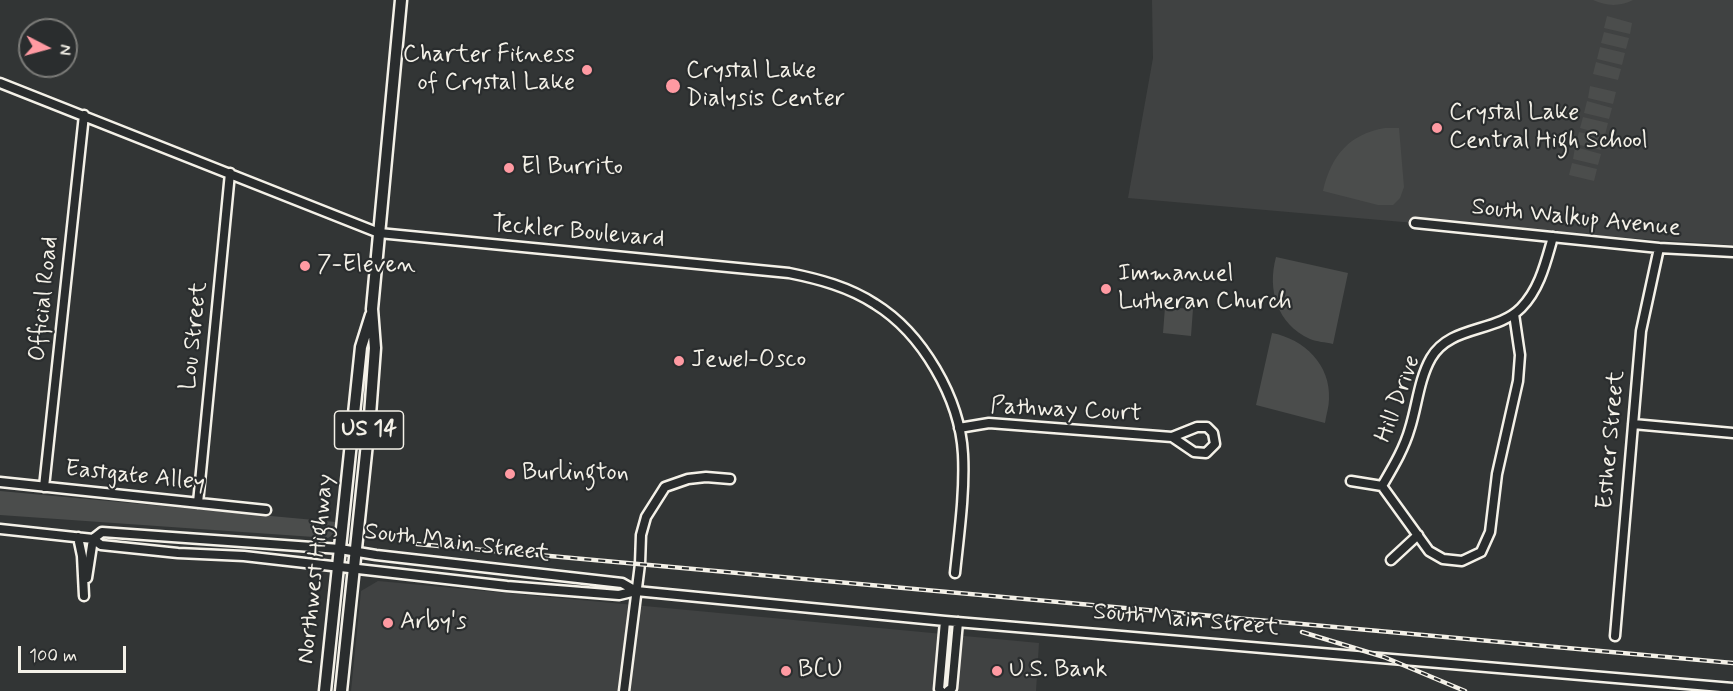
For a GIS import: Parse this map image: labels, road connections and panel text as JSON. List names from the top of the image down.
{
  "streets": {
    "main road": ["US 14", "Northwest Highway"],
    "street": [
      "South Walkup Avenue",
      "Teckler Boulevard",
      "Official Road",
      "Lou Street",
      "Hill Drive",
      "Pathway Court",
      "Esther Street",
      "Eastgate Alley",
      "South Main Street"
    ]
  },
  "crossings": [
    ["South Walkup Avenue", "Hill Drive"],
    ["South Walkup Avenue", "Esther Street"],
    ["Teckler Boulevard", "Official Road"],
    ["Teckler Boulevard", "Lou Street"],
    ["Teckler Boulevard", "Pathway Court"],
    ["Teckler Boulevard", "Northwest Highway"],
    ["Official Road", "Eastgate Alley"],
    ["Lou Street", "Eastgate Alley"],
    ["South Main Street", "Northwest Highway"]
  ],
  "places": [
    "Charter Fitness of Crystal Lake",
    "Crystal Lake Dialysis Center",
    "Crystal Lake Central High School",
    "El Burrito",
    "7-Eleven",
    "Immanuel Lutheran Church",
    "Jewel-Osco",
    "Burlington",
    "Arby's",
    "BCU",
    "U.S. Bank"
  ],
  "scale_bar": "100 m",
  "north": "right"
}
